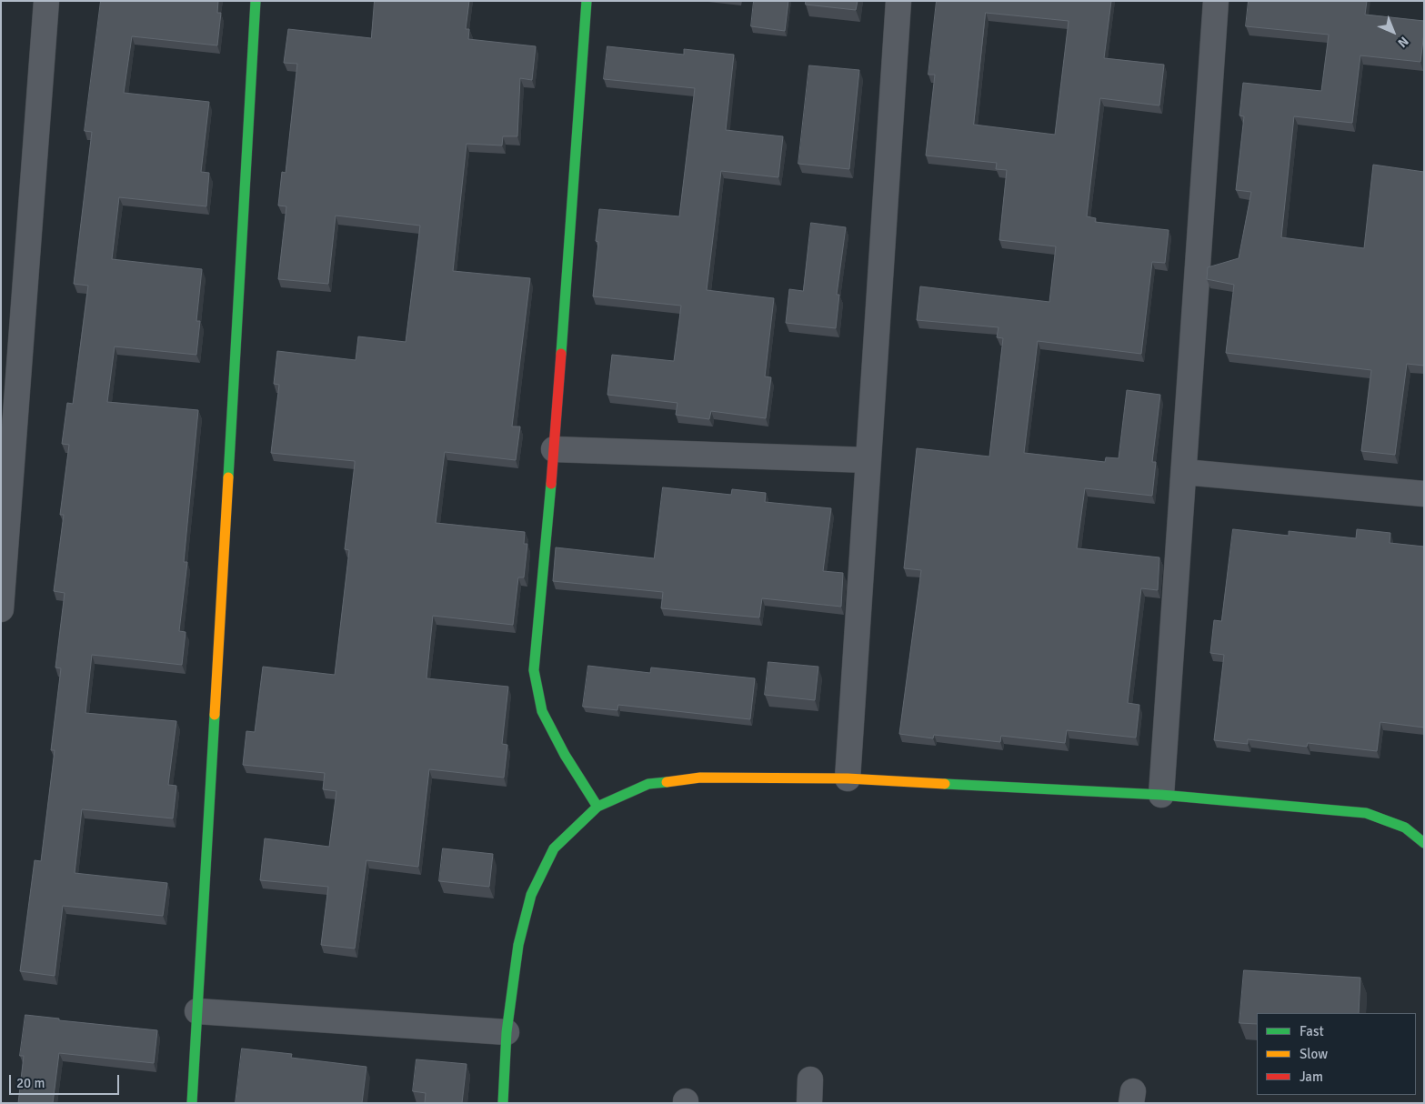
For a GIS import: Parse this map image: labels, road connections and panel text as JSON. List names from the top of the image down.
{
  "legend": ["Fast", "Slow", "Jam"],
  "scale_bar": "20 m",
  "north": "bottom right"
}
